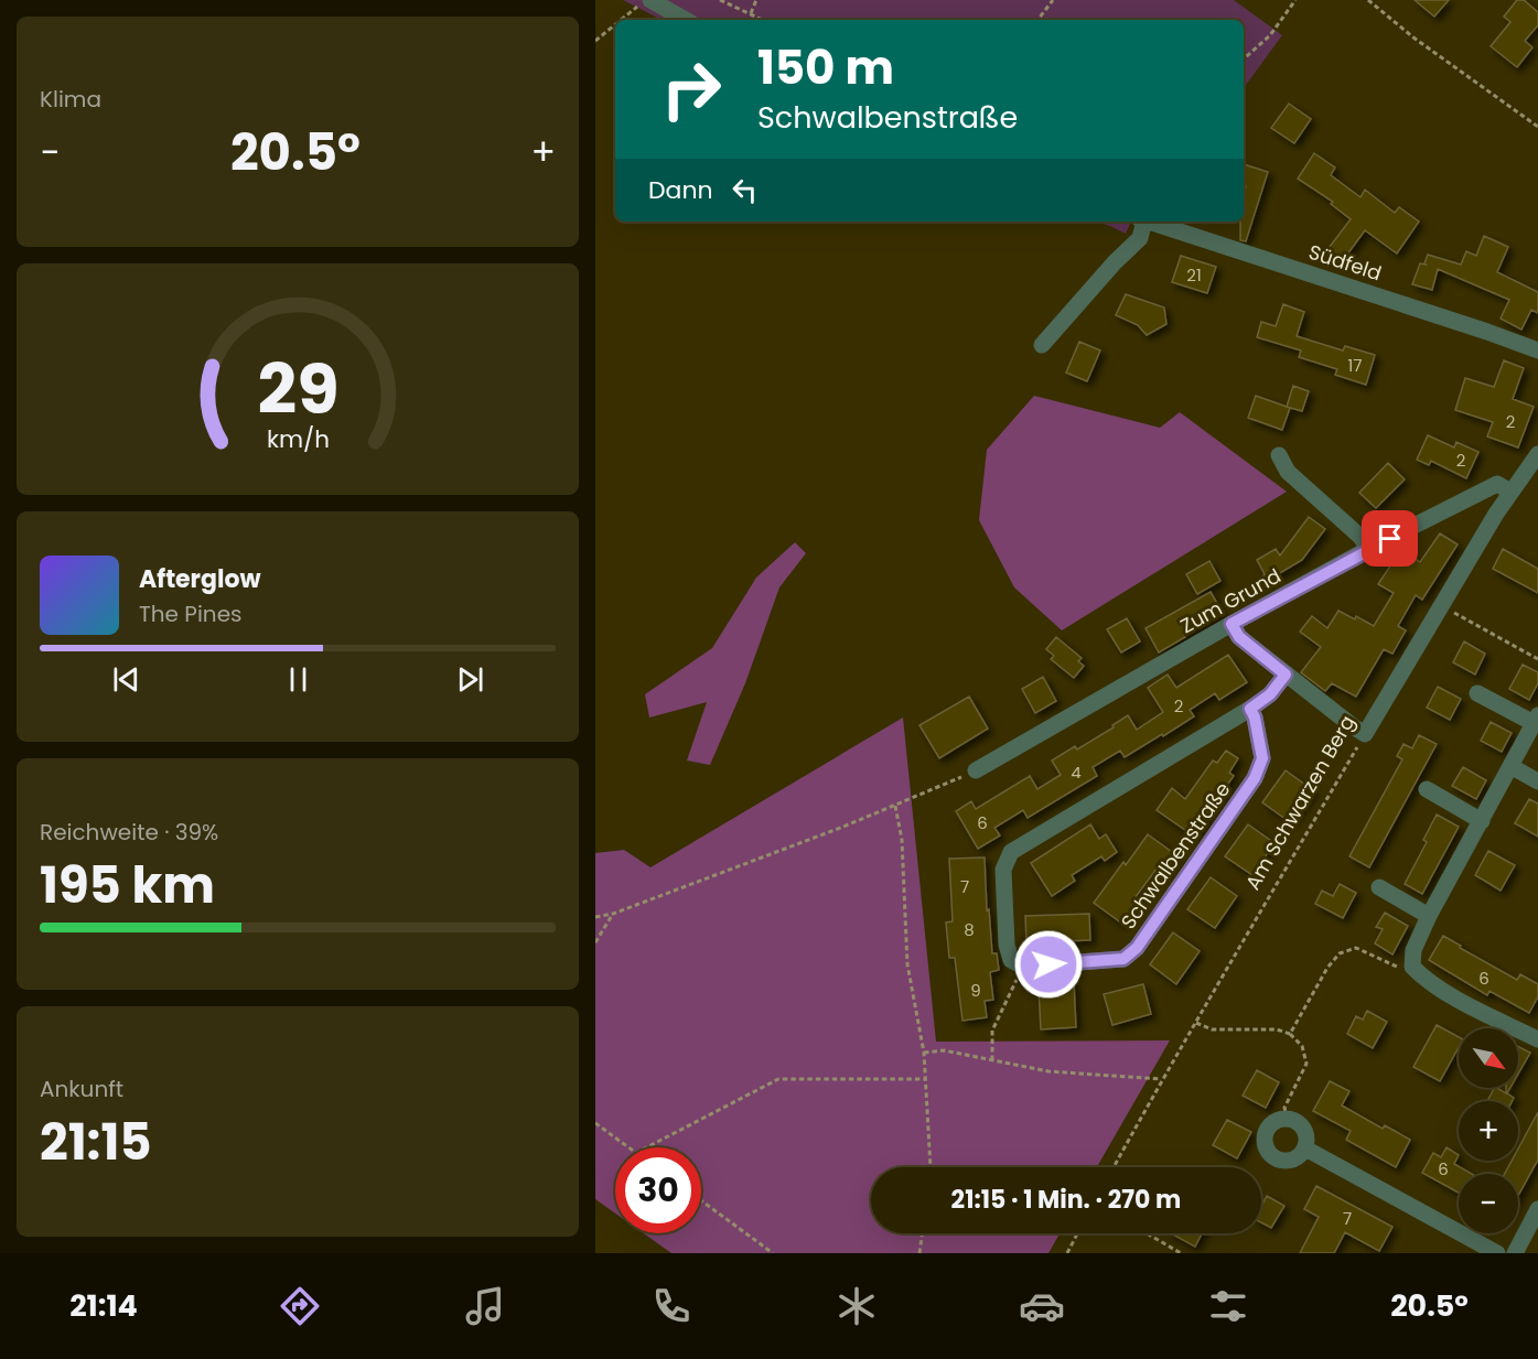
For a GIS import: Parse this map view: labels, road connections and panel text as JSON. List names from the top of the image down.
{
  "streets": {
    "street": [
      "Südfeld",
      "Zum Grund",
      "Am Schwarzen Berg",
      "Schwalbenstraße"
    ]
  },
  "crossings": [
    ["Zum Grund", "Am Schwarzen Berg"]
  ],
  "house_numbers": [
    "21",
    "17",
    "2",
    "2",
    "2",
    "4",
    "6",
    "7",
    "8",
    "6",
    "9",
    "6",
    "7"
  ],
  "north": "bottom right",
  "page": {
    "tile": [
      "Klima",
      ["Reichweite · 39%", "195 km"],
      ["Ankunft", "21:15"]
    ],
    "turn": ["150 m", "Schwalbenstraße"],
    "heat": ["−", "20.5°", "+"],
    "then": "Dann",
    "song": ["Afterglow", "The Pines"],
    "map_buttons": ["+", "−"],
    "limit": "30",
    "trip": "21:15 · 1 Min. · 270 m",
    "tabs": ["21:14", "20.5°"],
    "gauge": ["29", "km/h"]
  }
}
